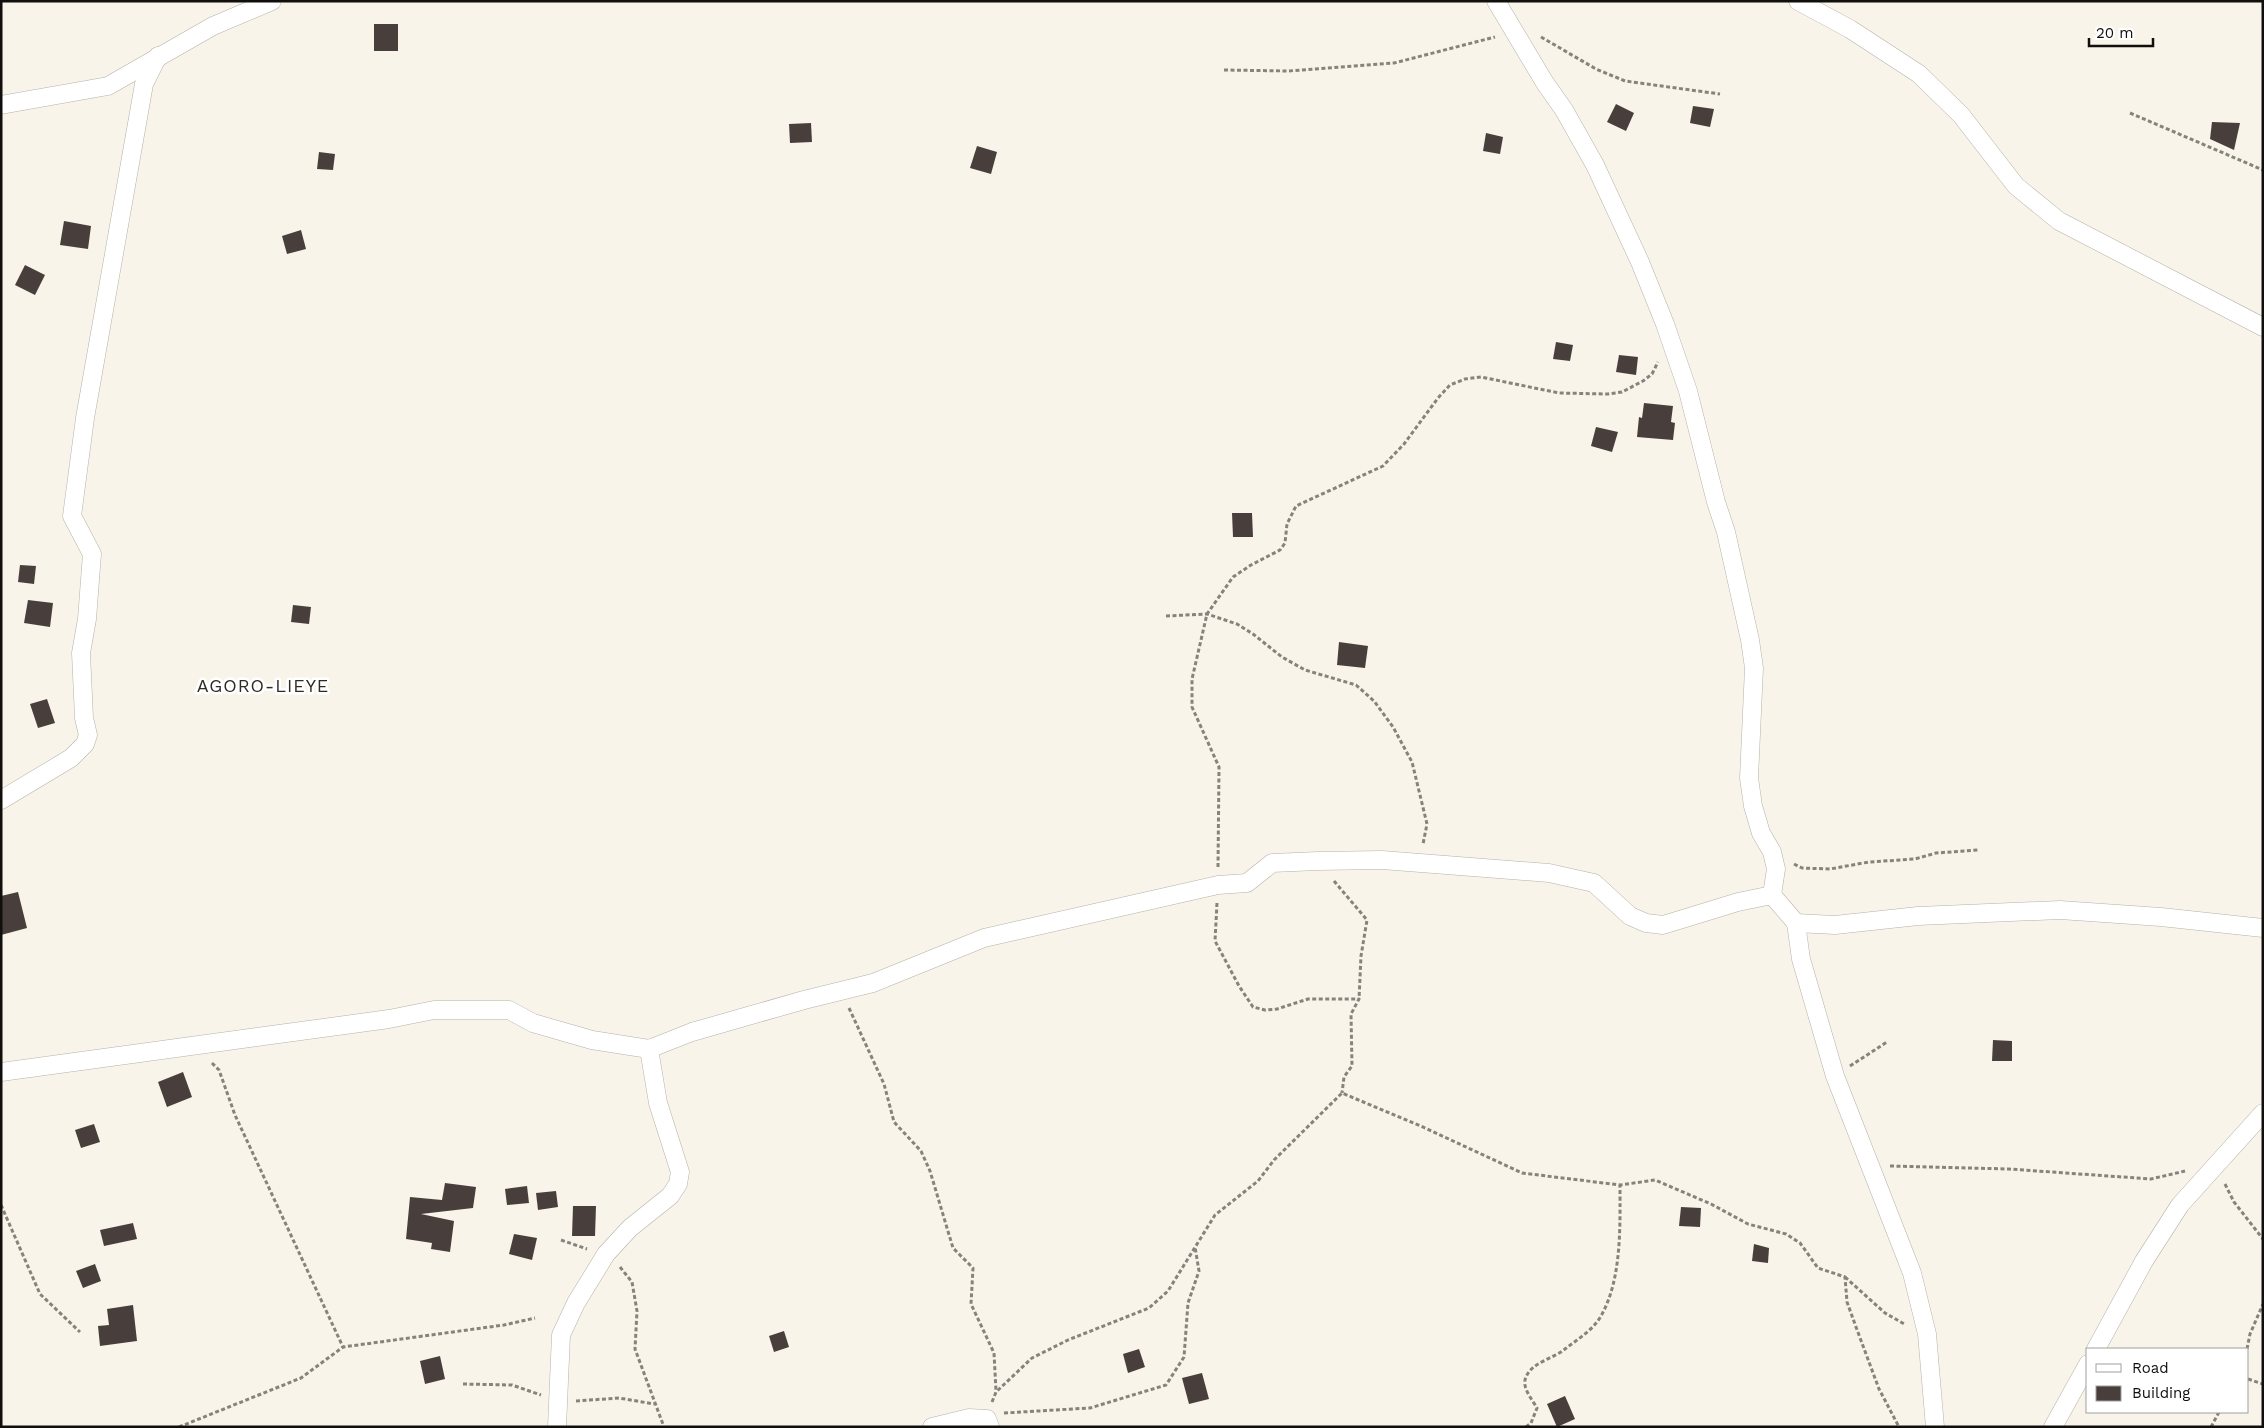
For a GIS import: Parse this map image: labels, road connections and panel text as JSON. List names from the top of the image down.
{
  "districts": ["AGORO-LIEYE"],
  "legend": ["Road", "Building"],
  "scale_bar": "20 m"
}
